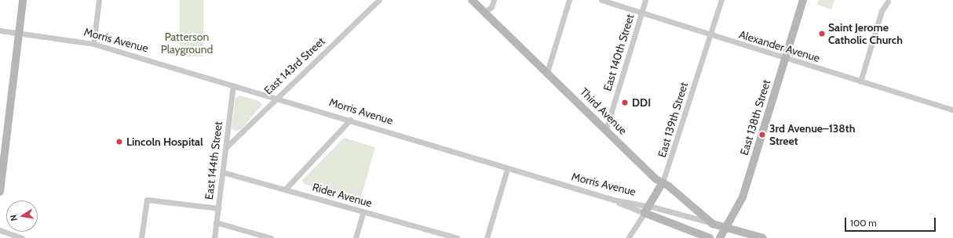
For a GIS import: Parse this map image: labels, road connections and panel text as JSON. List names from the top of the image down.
{
  "streets": {
    "main road": [
      "Morris Avenue",
      "Third Avenue",
      "East 138th Street",
      "East 139th Street"
    ],
    "street": [
      "Alexander Avenue",
      "East 140th Street",
      "East 143rd Street",
      "East 144th Street",
      "Rider Avenue"
    ]
  },
  "crossings": [
    ["Morris Avenue", "East 143rd Street"],
    ["Morris Avenue", "Third Avenue"],
    ["Morris Avenue", "East 139th Street"],
    ["Morris Avenue", "East 144th Street"],
    ["Alexander Avenue", "East 140th Street"],
    ["Alexander Avenue", "East 138th Street"],
    ["Alexander Avenue", "East 139th Street"],
    ["East 140th Street", "Third Avenue"],
    ["East 143rd Street", "East 144th Street"],
    ["Third Avenue", "East 138th Street"],
    ["Third Avenue", "East 139th Street"],
    ["East 144th Street", "Rider Avenue"]
  ],
  "parks": ["Patterson Playground"],
  "places": [
    "Saint Jerome Catholic Church",
    "DDI",
    "3rd Avenue–138th Street",
    "Lincoln Hospital"
  ],
  "scale_bar": "100 m",
  "north": "left"
}
